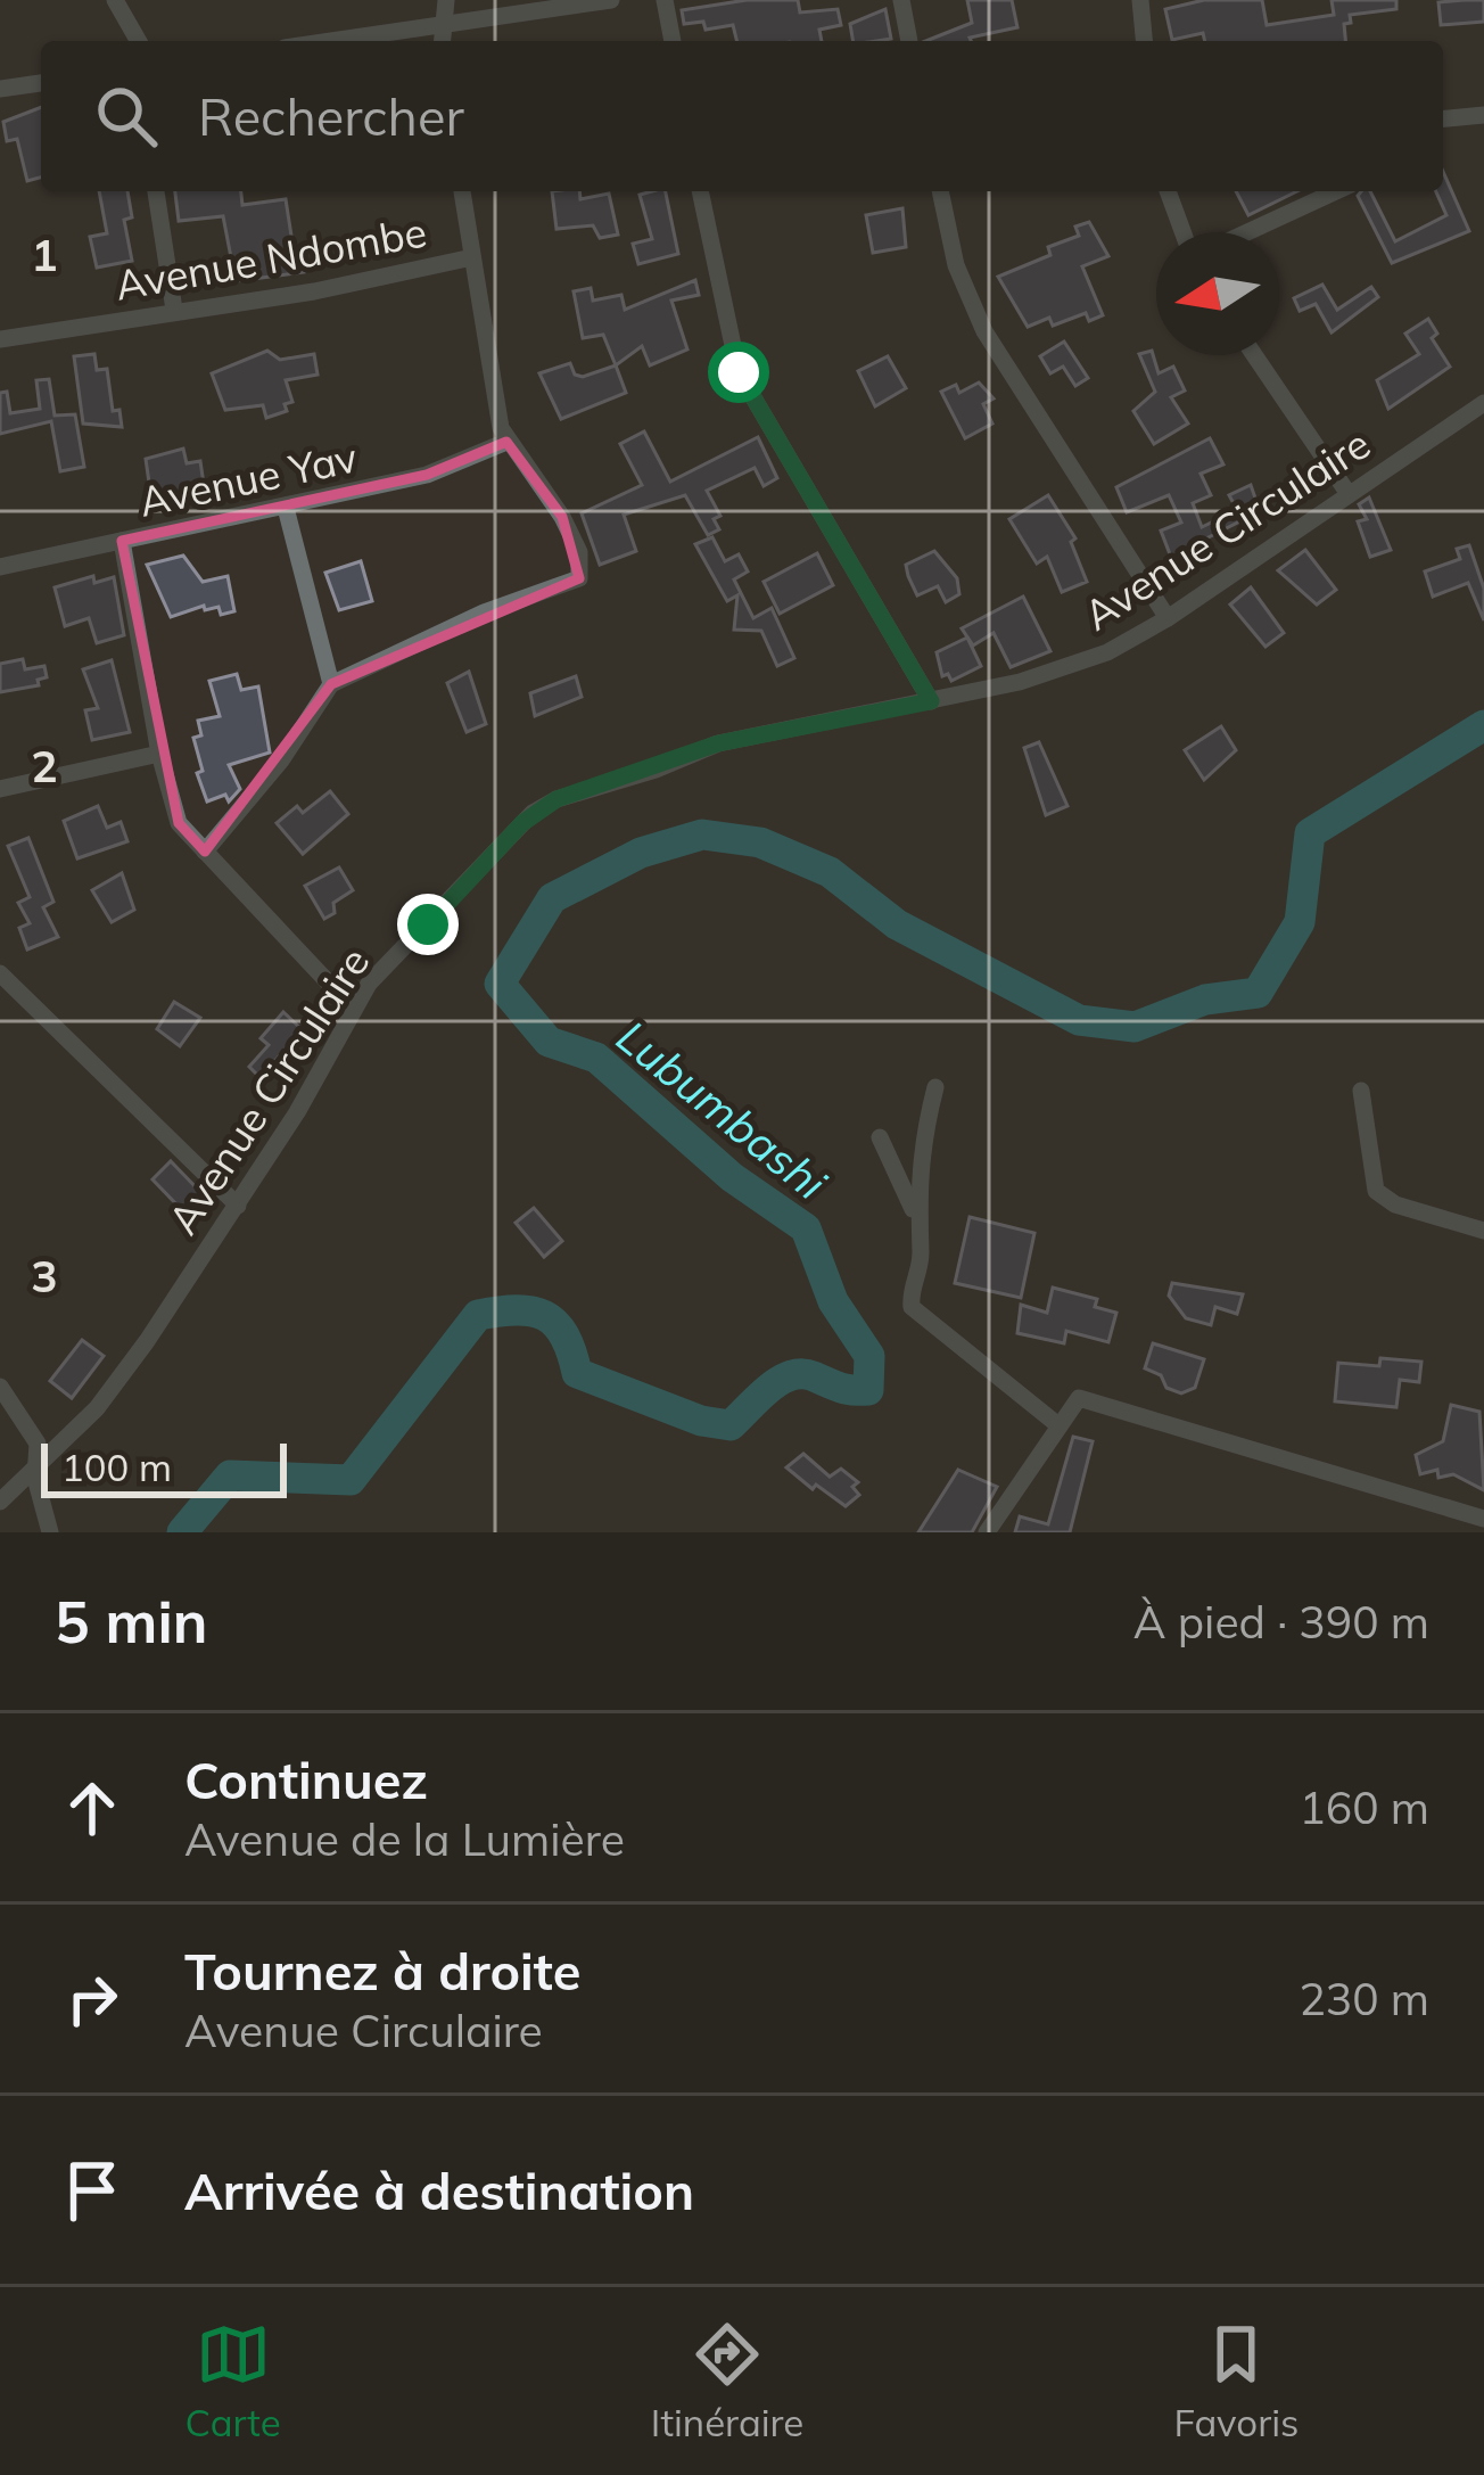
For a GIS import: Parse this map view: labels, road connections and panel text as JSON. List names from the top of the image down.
{
  "streets": {
    "street": ["Avenue Ndombe", "Avenue Yav", "Avenue Circulaire"]
  },
  "water": ["Lubumbashi"],
  "scale_bar": "100 m",
  "north": "left",
  "page": {
    "search": "Rechercher",
    "scale": "100 m",
    "heading": ["5 min", "À pied · 390 m"],
    "list": [
      ["Continuez", "Avenue de la Lumière", "160 m"],
      ["Tournez à droite", "Avenue Circulaire", "230 m"],
      "Arrivée à destination"
    ],
    "nav": ["Carte", "Itinéraire", "Favoris"]
  },
  "grid": {
    "rows": ["1", "2", "3"]
  }
}
